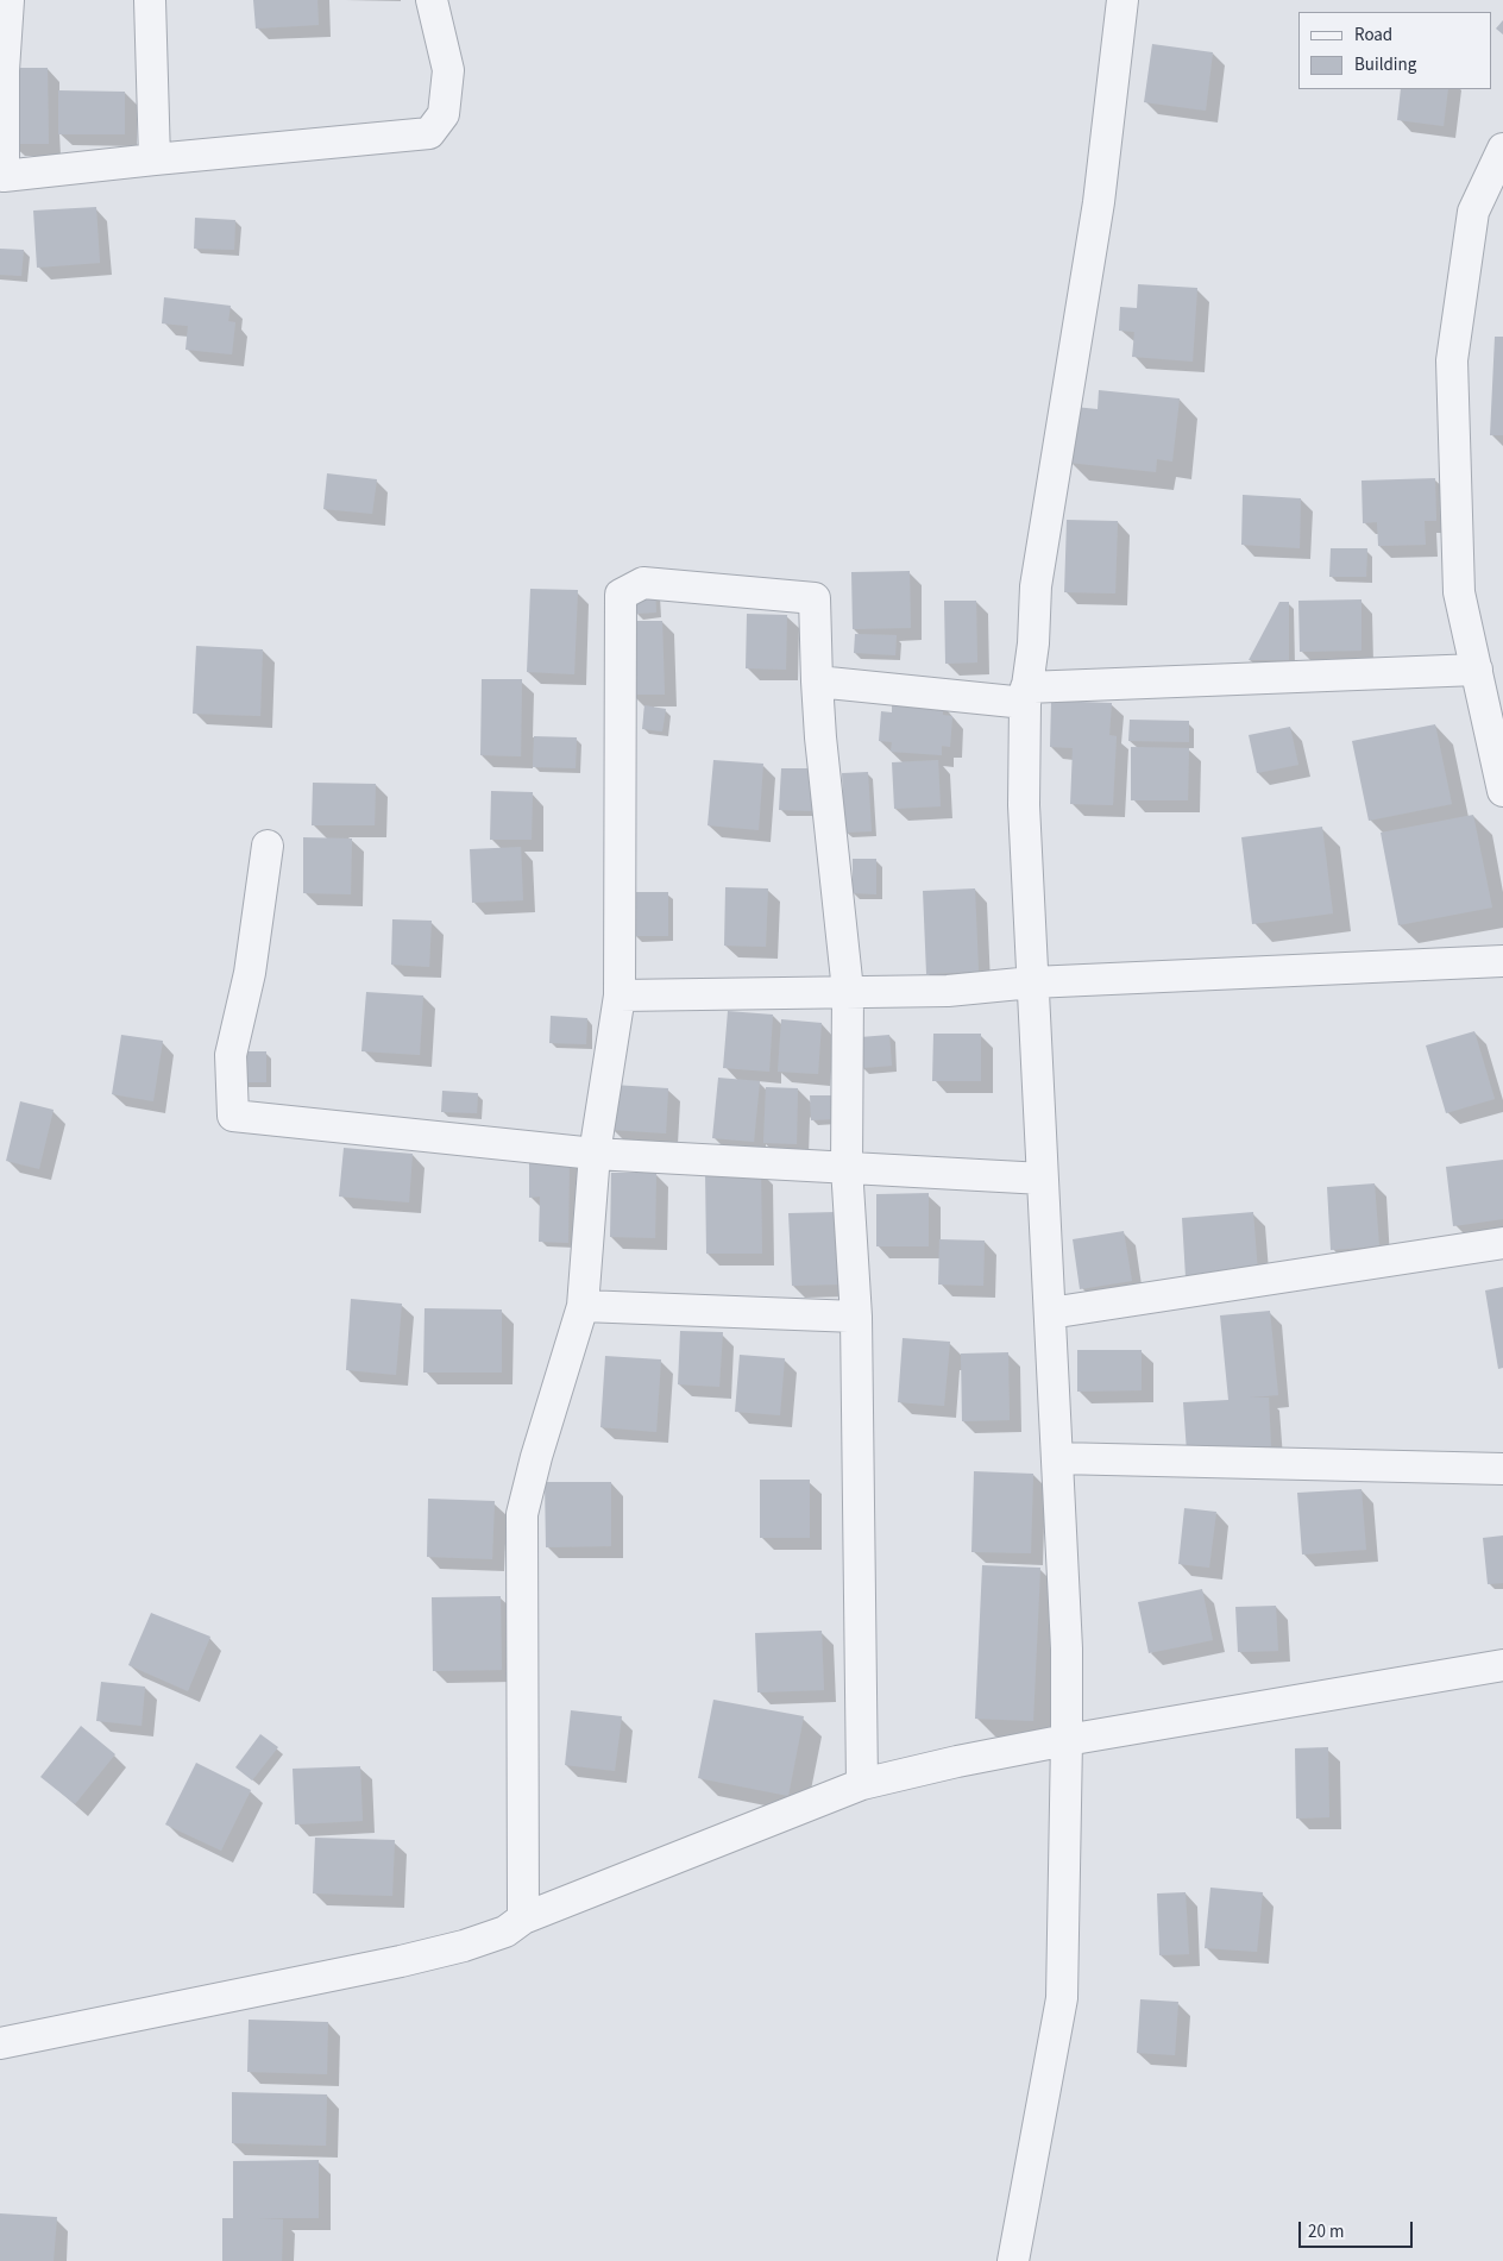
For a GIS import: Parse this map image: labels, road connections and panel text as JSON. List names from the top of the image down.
{
  "legend": ["Road", "Building"],
  "scale_bar": "20 m"
}
